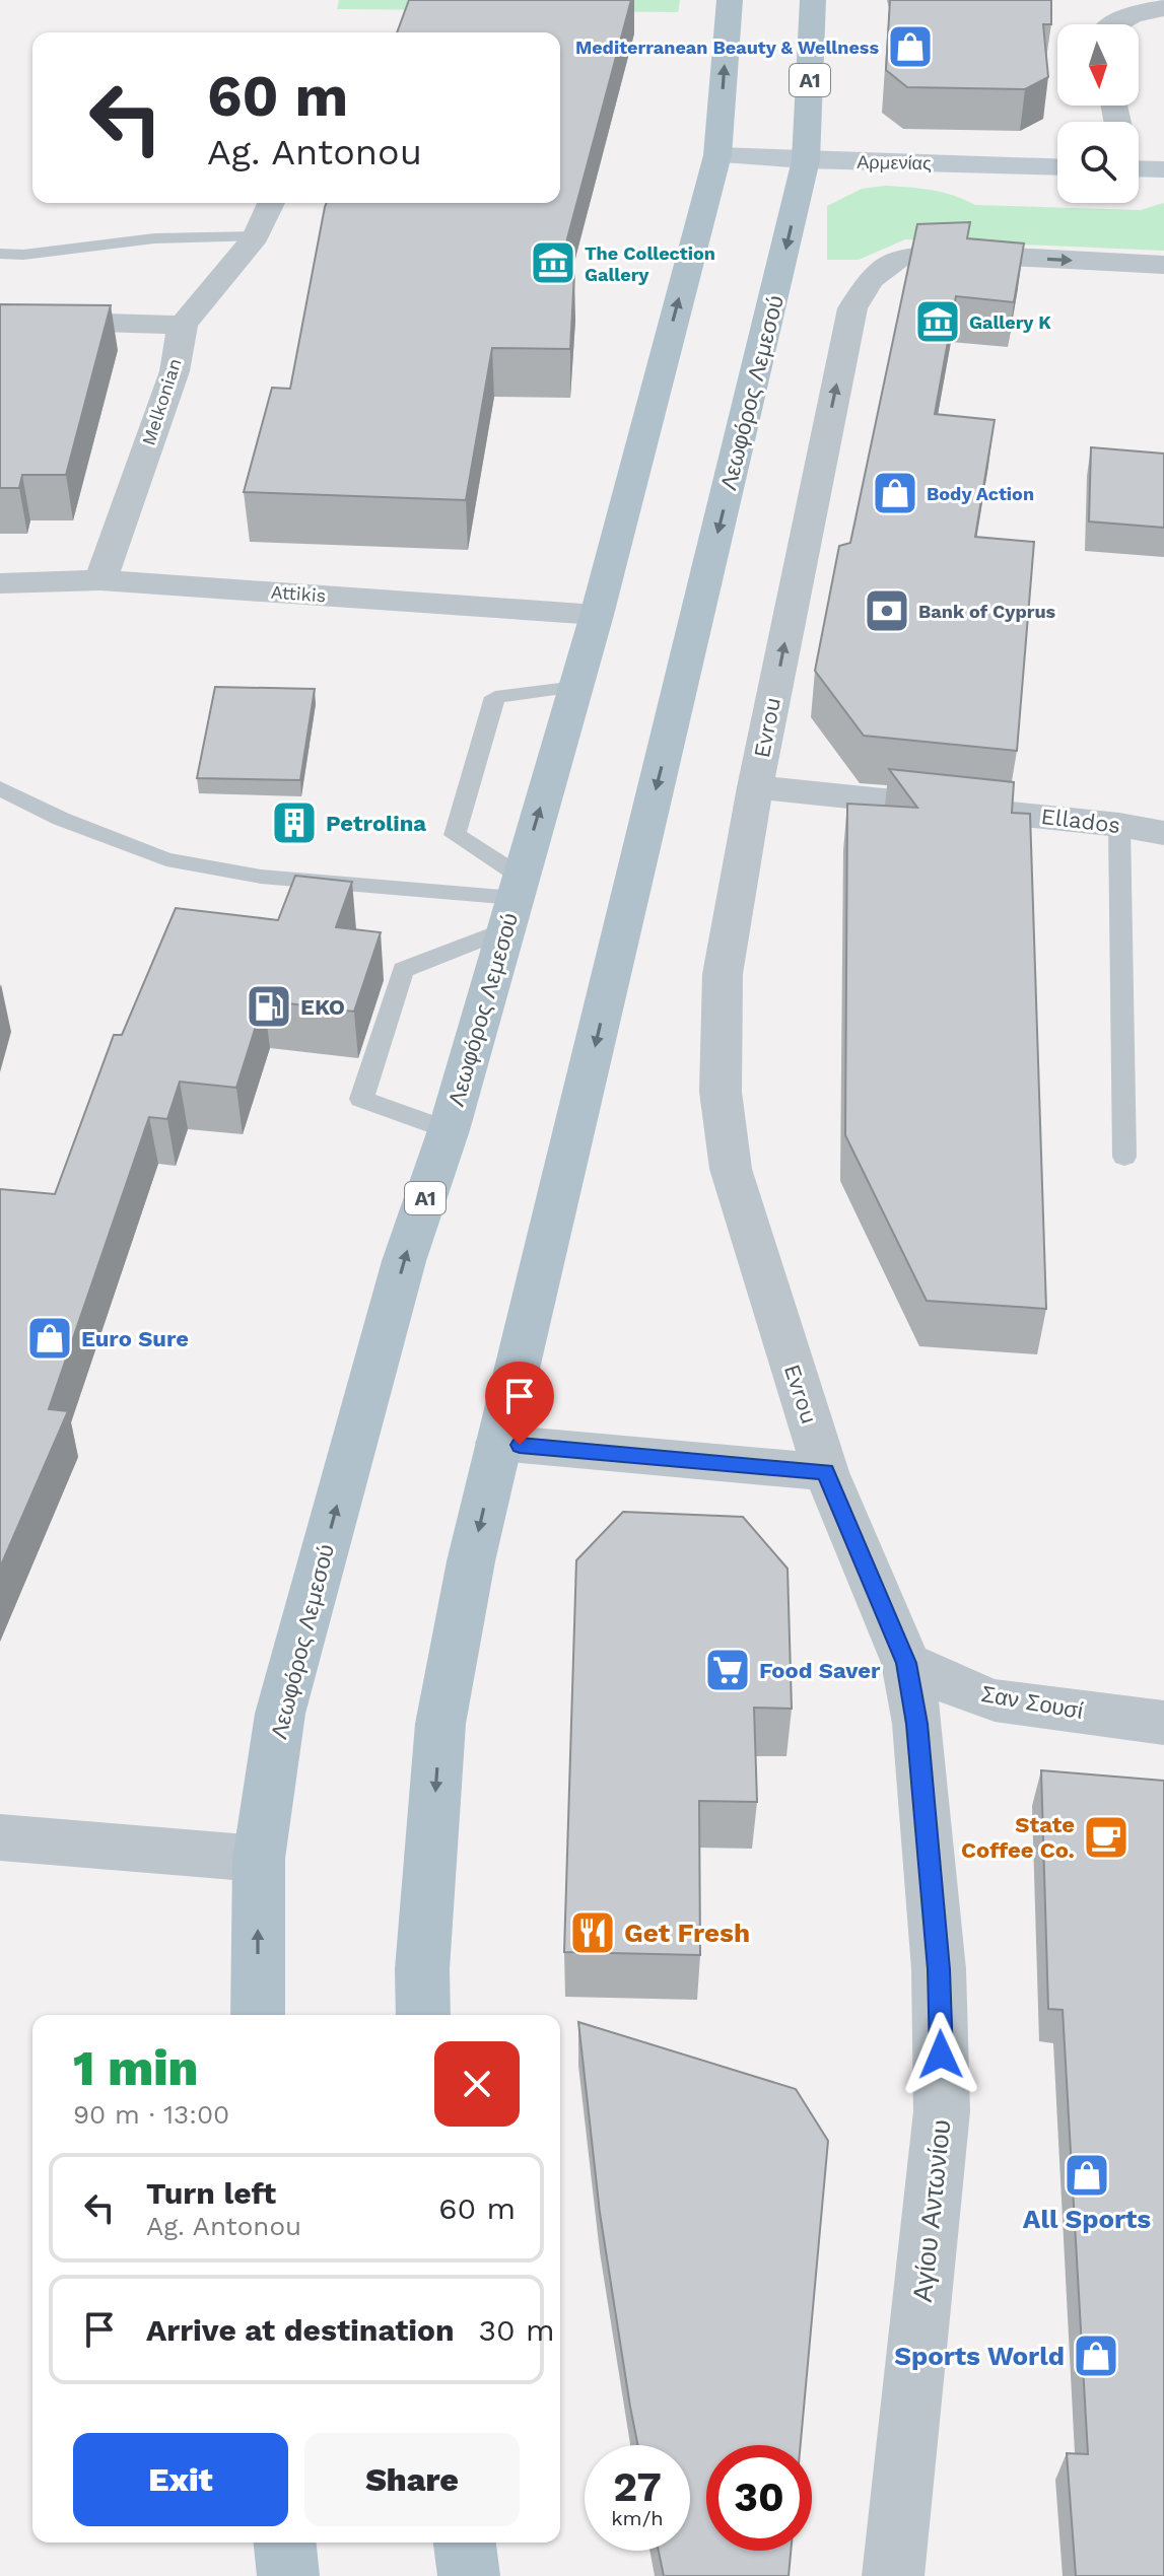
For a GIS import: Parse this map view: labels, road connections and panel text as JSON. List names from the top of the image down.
{
  "streets": {
    "main road": ["A1", "Αρμενίας", "Λεωφόρος Λεμεσού"],
    "street": [
      "Melkonian",
      "Attikis",
      "Evrou",
      "Ellados",
      "Σαν Σουσί",
      "Αγίου Αντωνίου"
    ]
  },
  "crossings": [
    ["Αρμενίας", "Λεωφόρος Λεμεσού"],
    ["Λεωφόρος Λεμεσού", "Attikis"],
    ["Melkonian", "Attikis"],
    ["Evrou", "Ellados"],
    ["Evrou", "Αγίου Αντωνίου"],
    ["Σαν Σουσί", "Αγίου Αντωνίου"]
  ],
  "one_way": ["Evrou"],
  "places": {
    "shop": [
      "Mediterranean Beauty & Wellness",
      "Body Action",
      "Euro Sure",
      "All Sports",
      "Sports World"
    ],
    "museum": ["The Collection Gallery", "Gallery K"],
    "bank": ["Bank of Cyprus"],
    "building": ["Petrolina"],
    "fuel station": ["EKO"],
    "supermarket": ["Food Saver"],
    "cafe": ["State Coffee Co."],
    "restaurant": ["Get Fresh"]
  },
  "north": "bottom",
  "page": {
    "turn": ["60 m", "Ag. Antonou"],
    "heading": ["1 min", "90 m · 13:00"],
    "list": [
      {
        "name": "Turn left",
        "note": "Ag. Antonou",
        "value": "60 m"
      },
      {
        "name": "Arrive at destination",
        "value": "30 m"
      }
    ],
    "buttons": ["Exit", "Share"],
    "speed": "27 km/h",
    "limit": "30"
  }
}
